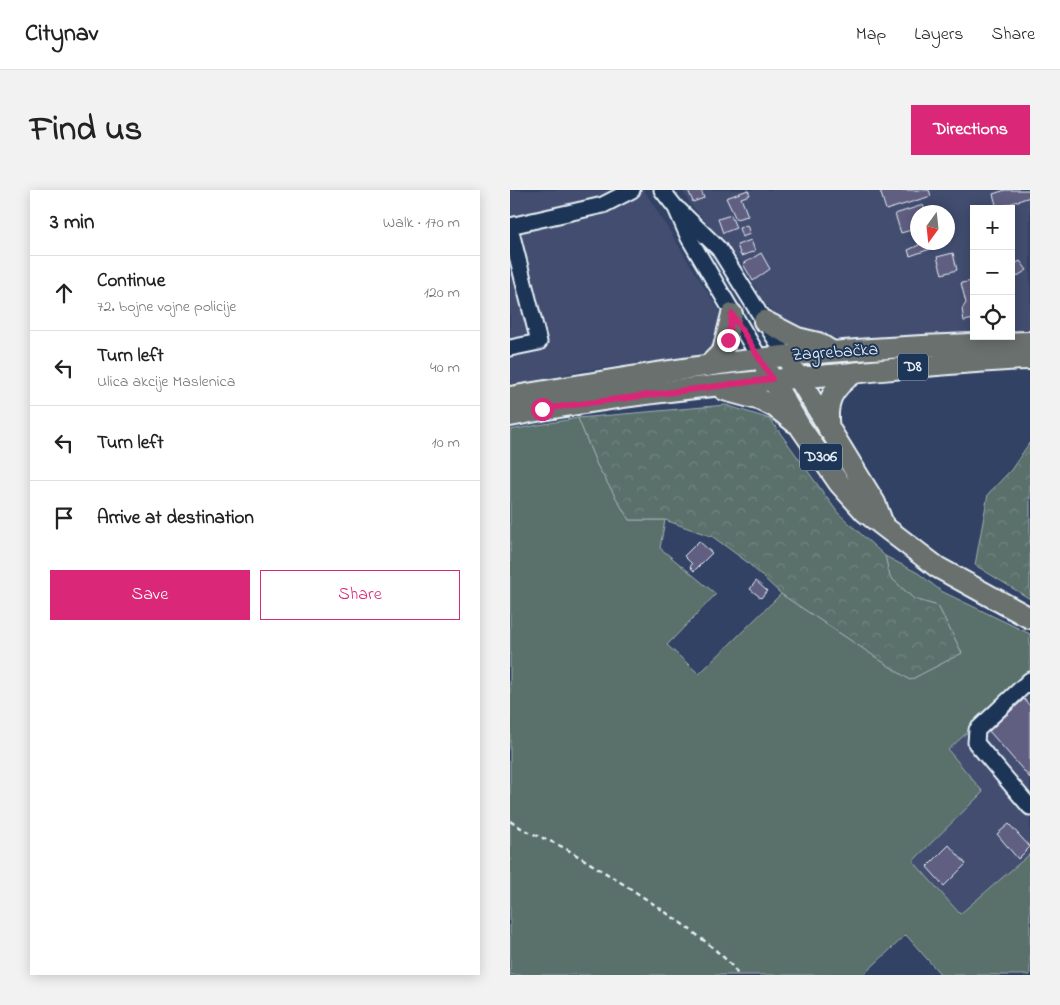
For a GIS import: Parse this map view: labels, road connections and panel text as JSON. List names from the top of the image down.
{
  "streets": {
    "main road": ["Zagrebačka", "D8", "D306"]
  },
  "crossings": [
    ["Zagrebačka", "D8"],
    ["Zagrebačka", "D306"],
    ["D8", "D306"]
  ],
  "north": "bottom",
  "page": {
    "header": "Citynav",
    "nav": ["Map", "Layers", "Share"],
    "title": "Find us",
    "buttons": [
      "Directions",
      ["Save", "Share"]
    ],
    "heading": ["3 min", "Walk · 170 m"],
    "map_buttons": ["+", "−"],
    "list": [
      ["Continue", "72. bojne vojne policije", "120 m"],
      ["Turn left", "Ulica akcije Maslenica", "40 m"],
      ["Turn left", "10 m"],
      "Arrive at destination"
    ]
  }
}
